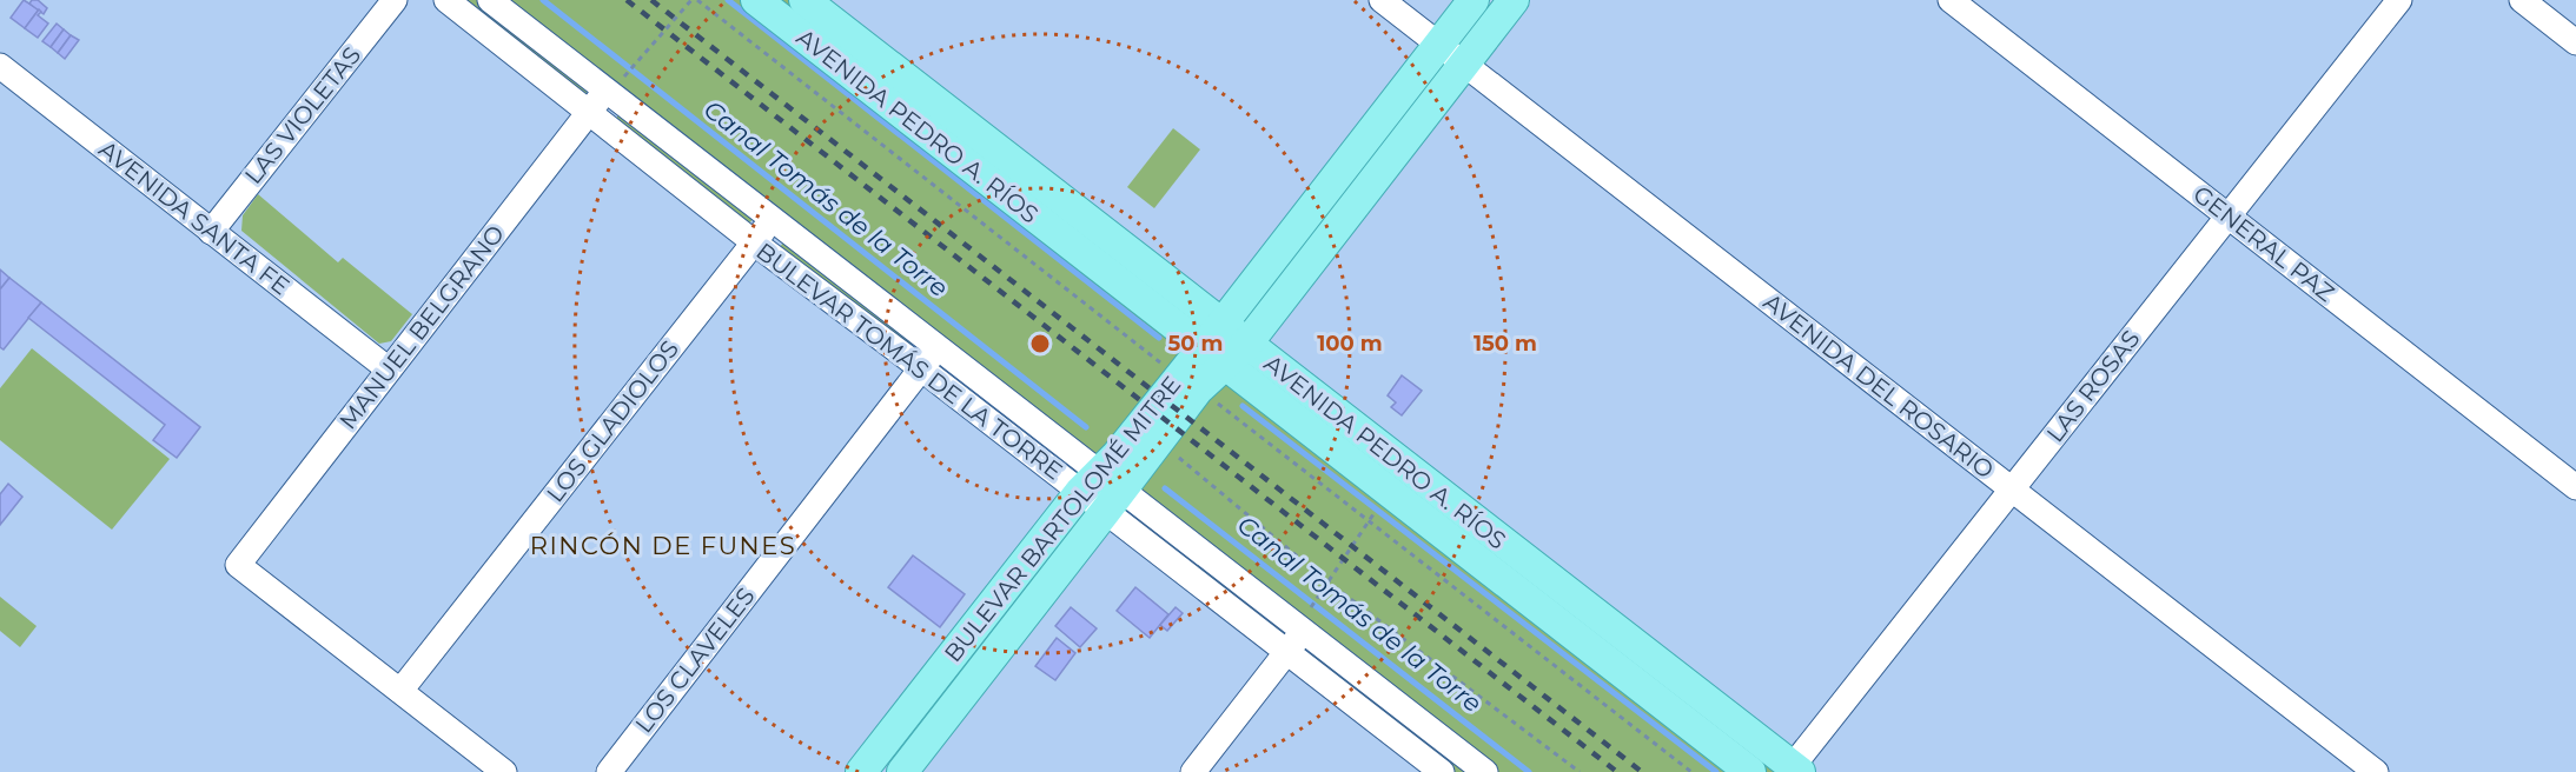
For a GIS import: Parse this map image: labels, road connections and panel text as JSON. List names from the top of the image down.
{
  "streets": {
    "main road": ["AVENIDA PEDRO A. RÍOS", "BULEVAR BARTOLOMÉ MITRE"],
    "street": [
      "LAS VIOLETAS",
      "AVENIDA SANTA FE",
      "GENERAL PAZ",
      "MANUEL BELGRANO",
      "BULEVAR TOMÁS DE LA TORRE",
      "AVENIDA DEL ROSARIO",
      "LAS ROSAS",
      "LOS GLADIOLOS",
      "LOS CLAVELES"
    ]
  },
  "crossings": [
    ["LAS VIOLETAS", "AVENIDA SANTA FE"],
    ["AVENIDA PEDRO A. RÍOS", "LAS ROSAS"],
    ["AVENIDA PEDRO A. RÍOS", "BULEVAR BARTOLOMÉ MITRE"],
    ["AVENIDA SANTA FE", "MANUEL BELGRANO"],
    ["GENERAL PAZ", "LAS ROSAS"],
    ["MANUEL BELGRANO", "BULEVAR TOMÁS DE LA TORRE"],
    ["MANUEL BELGRANO", "LOS GLADIOLOS"],
    ["BULEVAR TOMÁS DE LA TORRE", "LOS GLADIOLOS"],
    ["BULEVAR TOMÁS DE LA TORRE", "BULEVAR BARTOLOMÉ MITRE"],
    ["BULEVAR TOMÁS DE LA TORRE", "LOS CLAVELES"],
    ["AVENIDA DEL ROSARIO", "LAS ROSAS"],
    ["AVENIDA DEL ROSARIO", "BULEVAR BARTOLOMÉ MITRE"]
  ],
  "districts": ["RINCÓN DE FUNES"],
  "water": ["Canal Tomás de la Torre"],
  "rings": ["50 m", "100 m", "150 m"]
}
